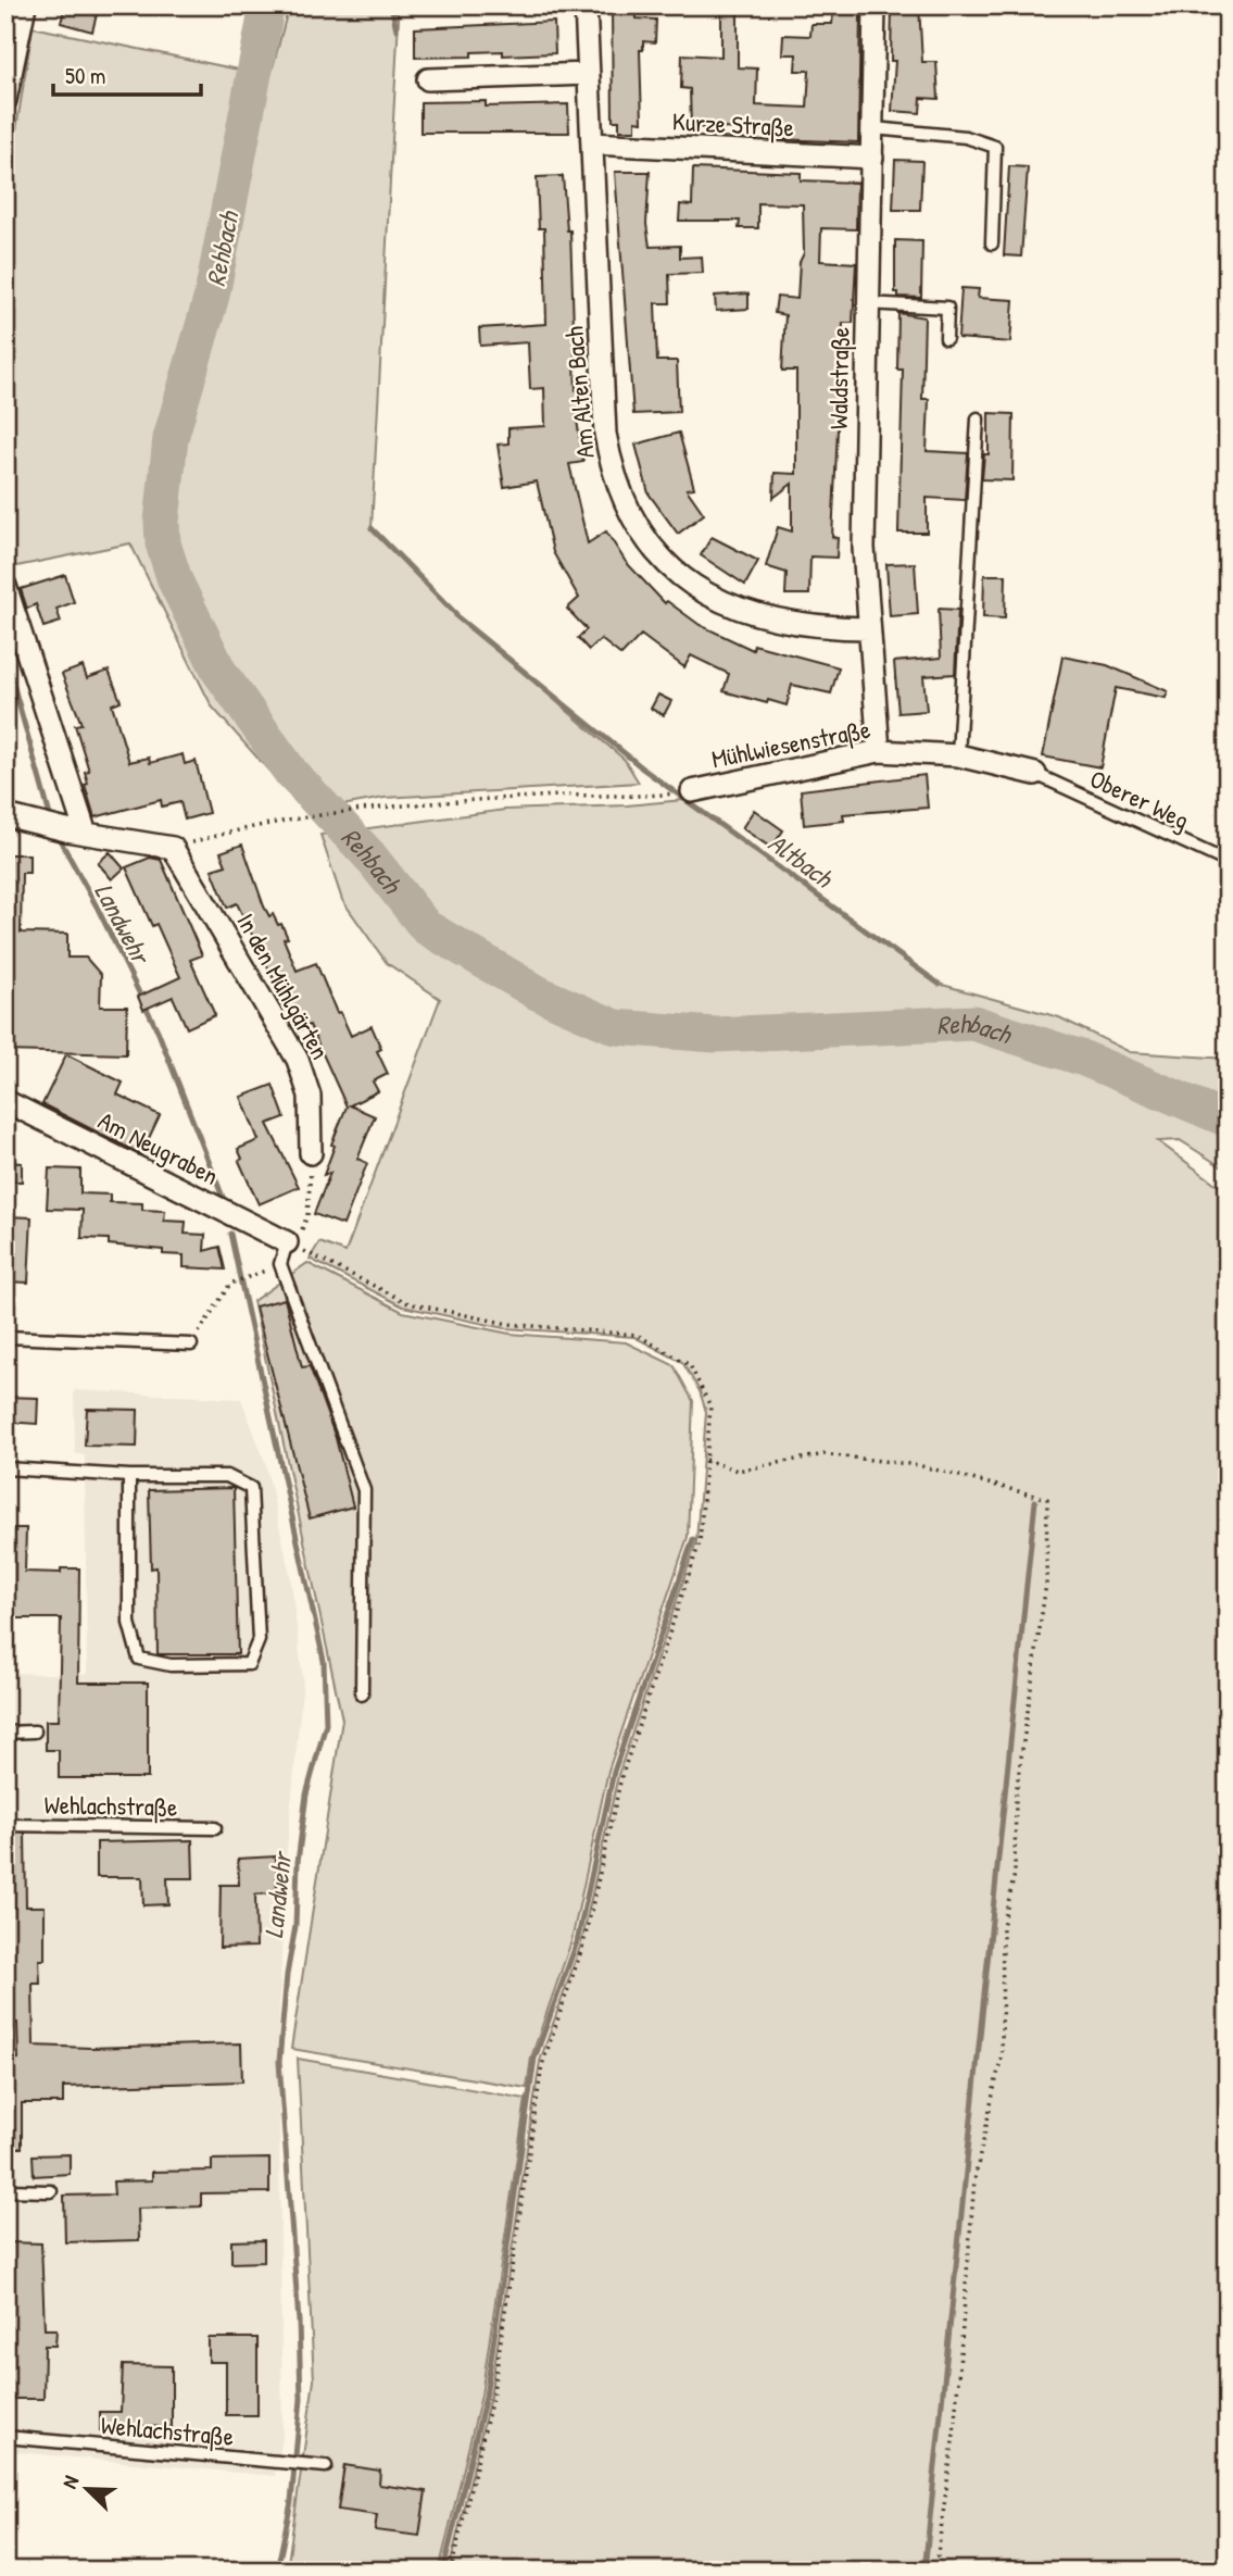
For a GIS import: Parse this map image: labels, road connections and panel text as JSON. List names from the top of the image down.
{
  "streets": {
    "street": [
      "Kurze Straße",
      "Waldstraße",
      "Am Alten Bach",
      "Mühlwiesenstraße",
      "In den Mühlgärten",
      "Am Neugraben"
    ],
    "lane": ["Oberer Weg", "Wehlachstraße"]
  },
  "crossings": [
    ["Kurze Straße", "Waldstraße"],
    ["Kurze Straße", "Am Alten Bach"],
    ["Waldstraße", "Am Alten Bach"],
    ["Waldstraße", "Mühlwiesenstraße"],
    ["Mühlwiesenstraße", "Oberer Weg"]
  ],
  "water": ["Rehbach", "Altbach", "Landwehr"],
  "scale_bar": "50 m",
  "north": "top left"
}
